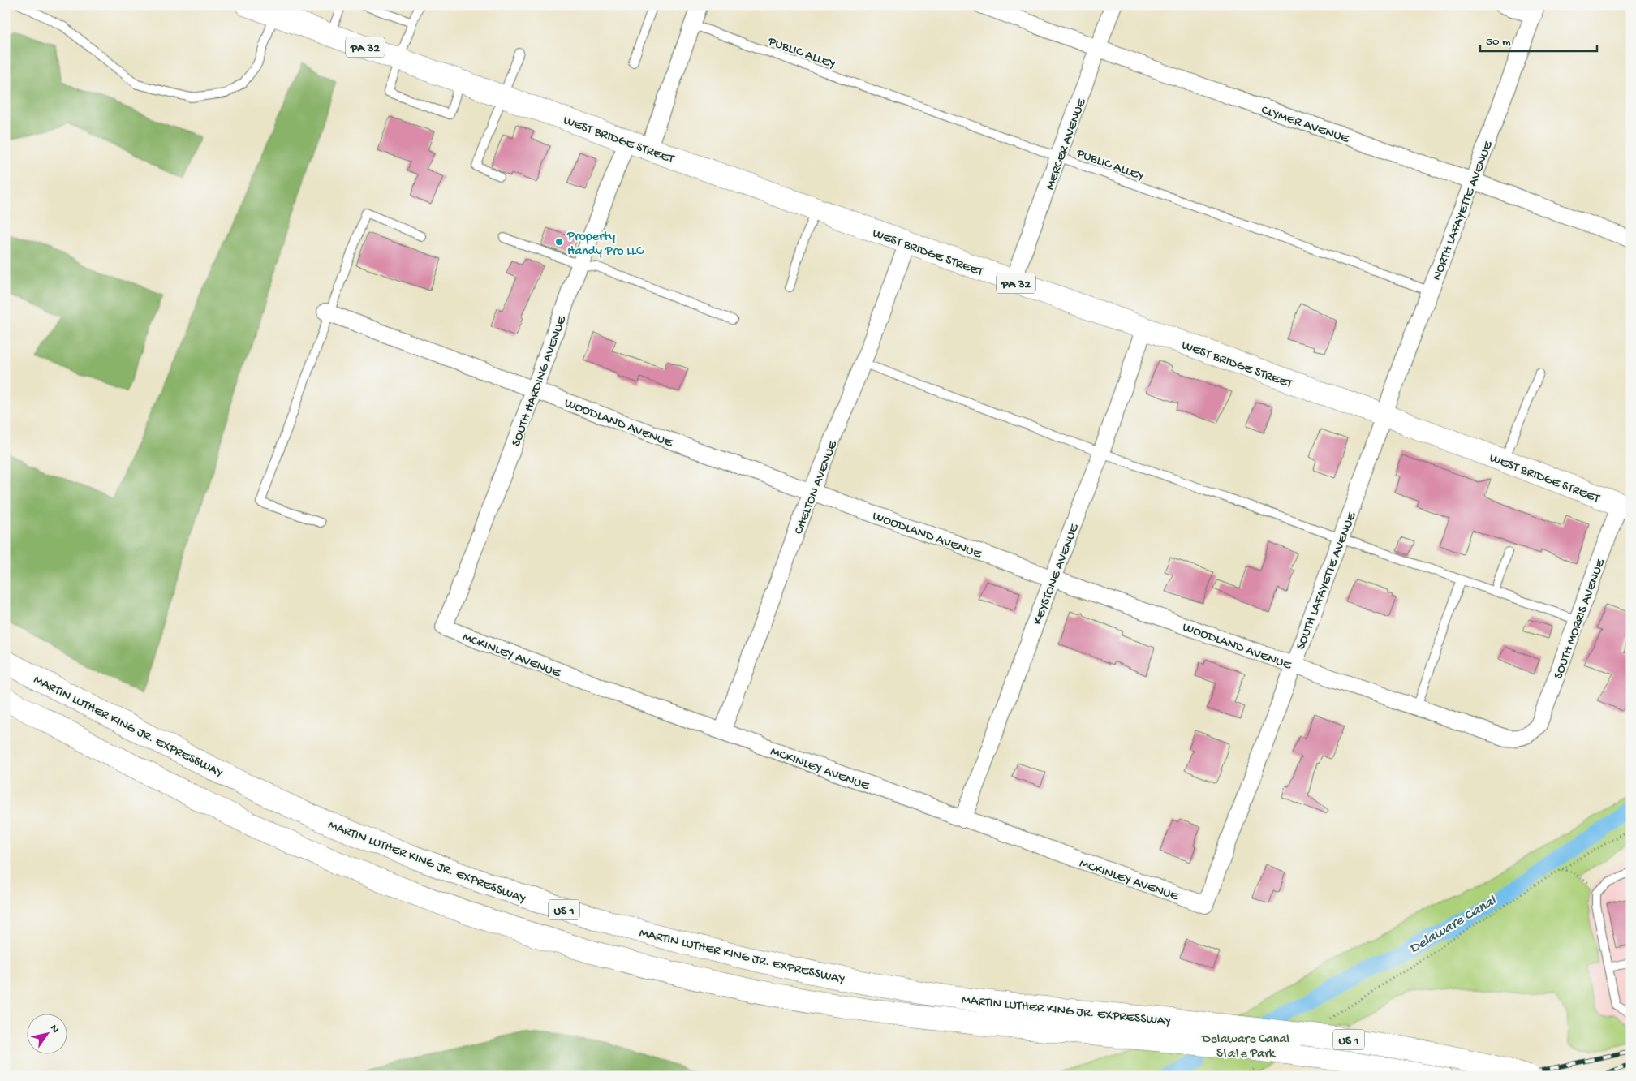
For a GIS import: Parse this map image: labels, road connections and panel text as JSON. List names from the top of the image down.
{
  "streets": {
    "main road": [
      "PA 32",
      "WEST BRIDGE STREET",
      "MARTIN LUTHER KING JR. EXPRESSWAY",
      "US 1"
    ],
    "street": [
      "CLYMER AVENUE",
      "MERCER AVENUE",
      "NORTH LAFAYETTE AVENUE",
      "SOUTH HARDING AVENUE",
      "WOODLAND AVENUE",
      "CHELTON AVENUE",
      "KEYSTONE AVENUE",
      "SOUTH LAFAYETTE AVENUE",
      "SOUTH MORRIS AVENUE",
      "MCKINLEY AVENUE"
    ],
    "lane": ["PUBLIC ALLEY"]
  },
  "crossings": [
    ["PUBLIC ALLEY", "MERCER AVENUE"],
    ["PUBLIC ALLEY", "NORTH LAFAYETTE AVENUE"],
    ["CLYMER AVENUE", "MERCER AVENUE"],
    ["CLYMER AVENUE", "NORTH LAFAYETTE AVENUE"],
    ["WEST BRIDGE STREET", "MERCER AVENUE"],
    ["WEST BRIDGE STREET", "NORTH LAFAYETTE AVENUE"],
    ["WEST BRIDGE STREET", "SOUTH HARDING AVENUE"],
    ["WEST BRIDGE STREET", "CHELTON AVENUE"],
    ["WEST BRIDGE STREET", "KEYSTONE AVENUE"],
    ["WEST BRIDGE STREET", "SOUTH LAFAYETTE AVENUE"],
    ["WEST BRIDGE STREET", "SOUTH MORRIS AVENUE"],
    ["NORTH LAFAYETTE AVENUE", "SOUTH LAFAYETTE AVENUE"],
    ["SOUTH HARDING AVENUE", "WOODLAND AVENUE"],
    ["SOUTH HARDING AVENUE", "MCKINLEY AVENUE"],
    ["WOODLAND AVENUE", "CHELTON AVENUE"],
    ["WOODLAND AVENUE", "KEYSTONE AVENUE"],
    ["WOODLAND AVENUE", "SOUTH LAFAYETTE AVENUE"],
    ["WOODLAND AVENUE", "SOUTH MORRIS AVENUE"],
    ["CHELTON AVENUE", "MCKINLEY AVENUE"],
    ["KEYSTONE AVENUE", "MCKINLEY AVENUE"],
    ["SOUTH LAFAYETTE AVENUE", "MCKINLEY AVENUE"]
  ],
  "water": ["Delaware Canal"],
  "parks": ["Delaware Canal State Park"],
  "places": ["Property Handy Pro LLC"],
  "scale_bar": "50 m",
  "north": "top right"
}
